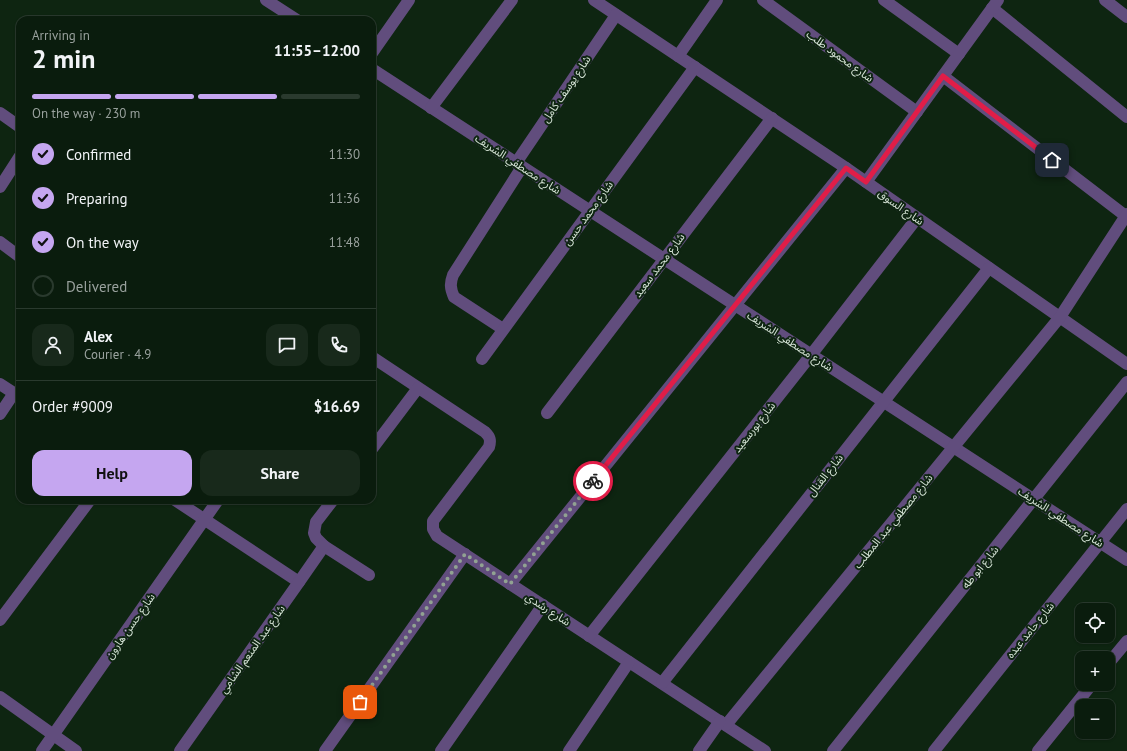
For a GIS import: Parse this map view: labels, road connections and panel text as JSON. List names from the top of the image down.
{
  "streets": {
    "street": [
      "شارع محمود طلب",
      "شارع يوسف كامل",
      "شارع مصطفي الشريف",
      "شارع السوق",
      "شارع محمد حسن",
      "شارع محمد سعيد",
      "شارع بورسعيد",
      "شارع القنال",
      "شارع مصطفي عبد المطلب",
      "شارع ابو طه",
      "شارع رشدي",
      "شارع حسن هارون",
      "شارع حامد عبده",
      "شارع عبد المنعم الشامي"
    ]
  },
  "crossings": [
    ["شارع يوسف كامل", "شارع مصطفي الشريف"],
    ["شارع يوسف كامل", "شارع السوق"],
    ["شارع يوسف كامل", "شارع محمد حسن"],
    ["شارع مصطفي الشريف", "شارع محمد حسن"],
    ["شارع مصطفي الشريف", "شارع محمد سعيد"],
    ["شارع مصطفي الشريف", "شارع بورسعيد"],
    ["شارع مصطفي الشريف", "شارع القنال"],
    ["شارع مصطفي الشريف", "شارع مصطفي عبد المطلب"],
    ["شارع مصطفي الشريف", "شارع ابو طه"],
    ["شارع مصطفي الشريف", "شارع حامد عبده"],
    ["شارع السوق", "شارع محمد حسن"],
    ["شارع السوق", "شارع محمد سعيد"],
    ["شارع السوق", "شارع بورسعيد"],
    ["شارع السوق", "شارع القنال"],
    ["شارع السوق", "شارع مصطفي عبد المطلب"],
    ["شارع بورسعيد", "شارع رشدي"],
    ["شارع القنال", "شارع رشدي"],
    ["شارع مصطفي عبد المطلب", "شارع رشدي"]
  ],
  "page": {
    "heading": ["2 min", "Arriving in", "11:55–12:00"],
    "panel": [
      "Alex",
      "Courier · 4.9",
      "Order #9009",
      "$16.69"
    ],
    "bar": "On the way · 230 m",
    "list": [
      ["Confirmed", "11:30"],
      ["Preparing", "11:36"],
      ["On the way", "11:48"],
      "Delivered"
    ],
    "buttons": ["Help", "Share"],
    "map_buttons": ["+", "−"]
  }
}
